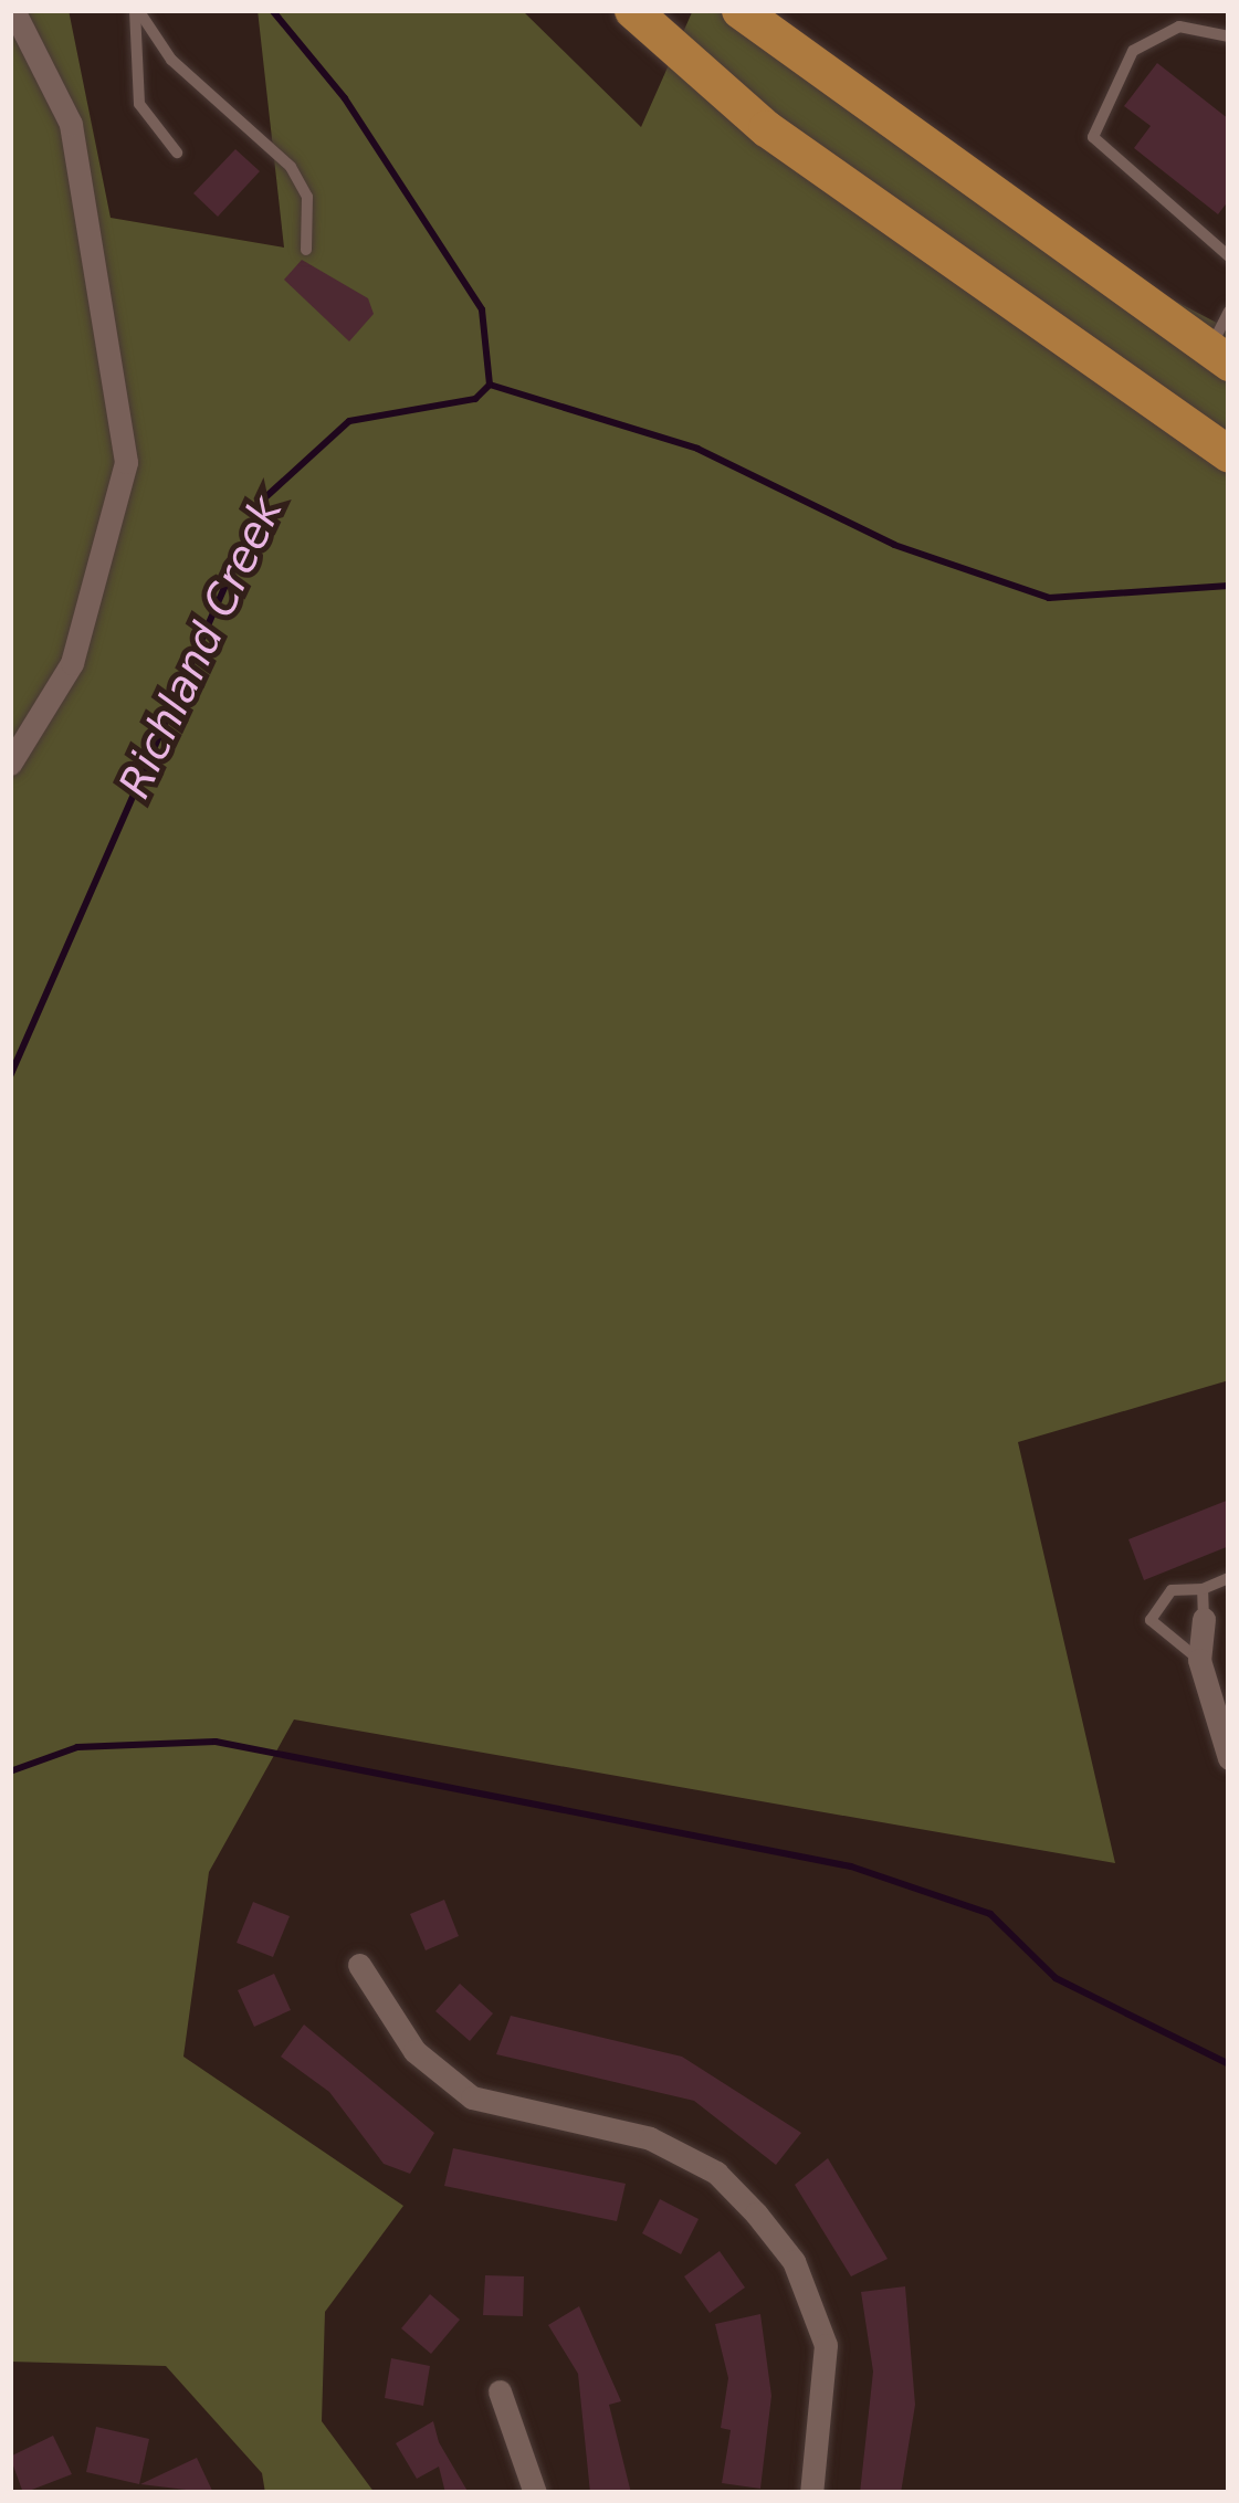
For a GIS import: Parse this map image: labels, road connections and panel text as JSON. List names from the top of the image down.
{
  "water": ["Richland Creek"]
}
